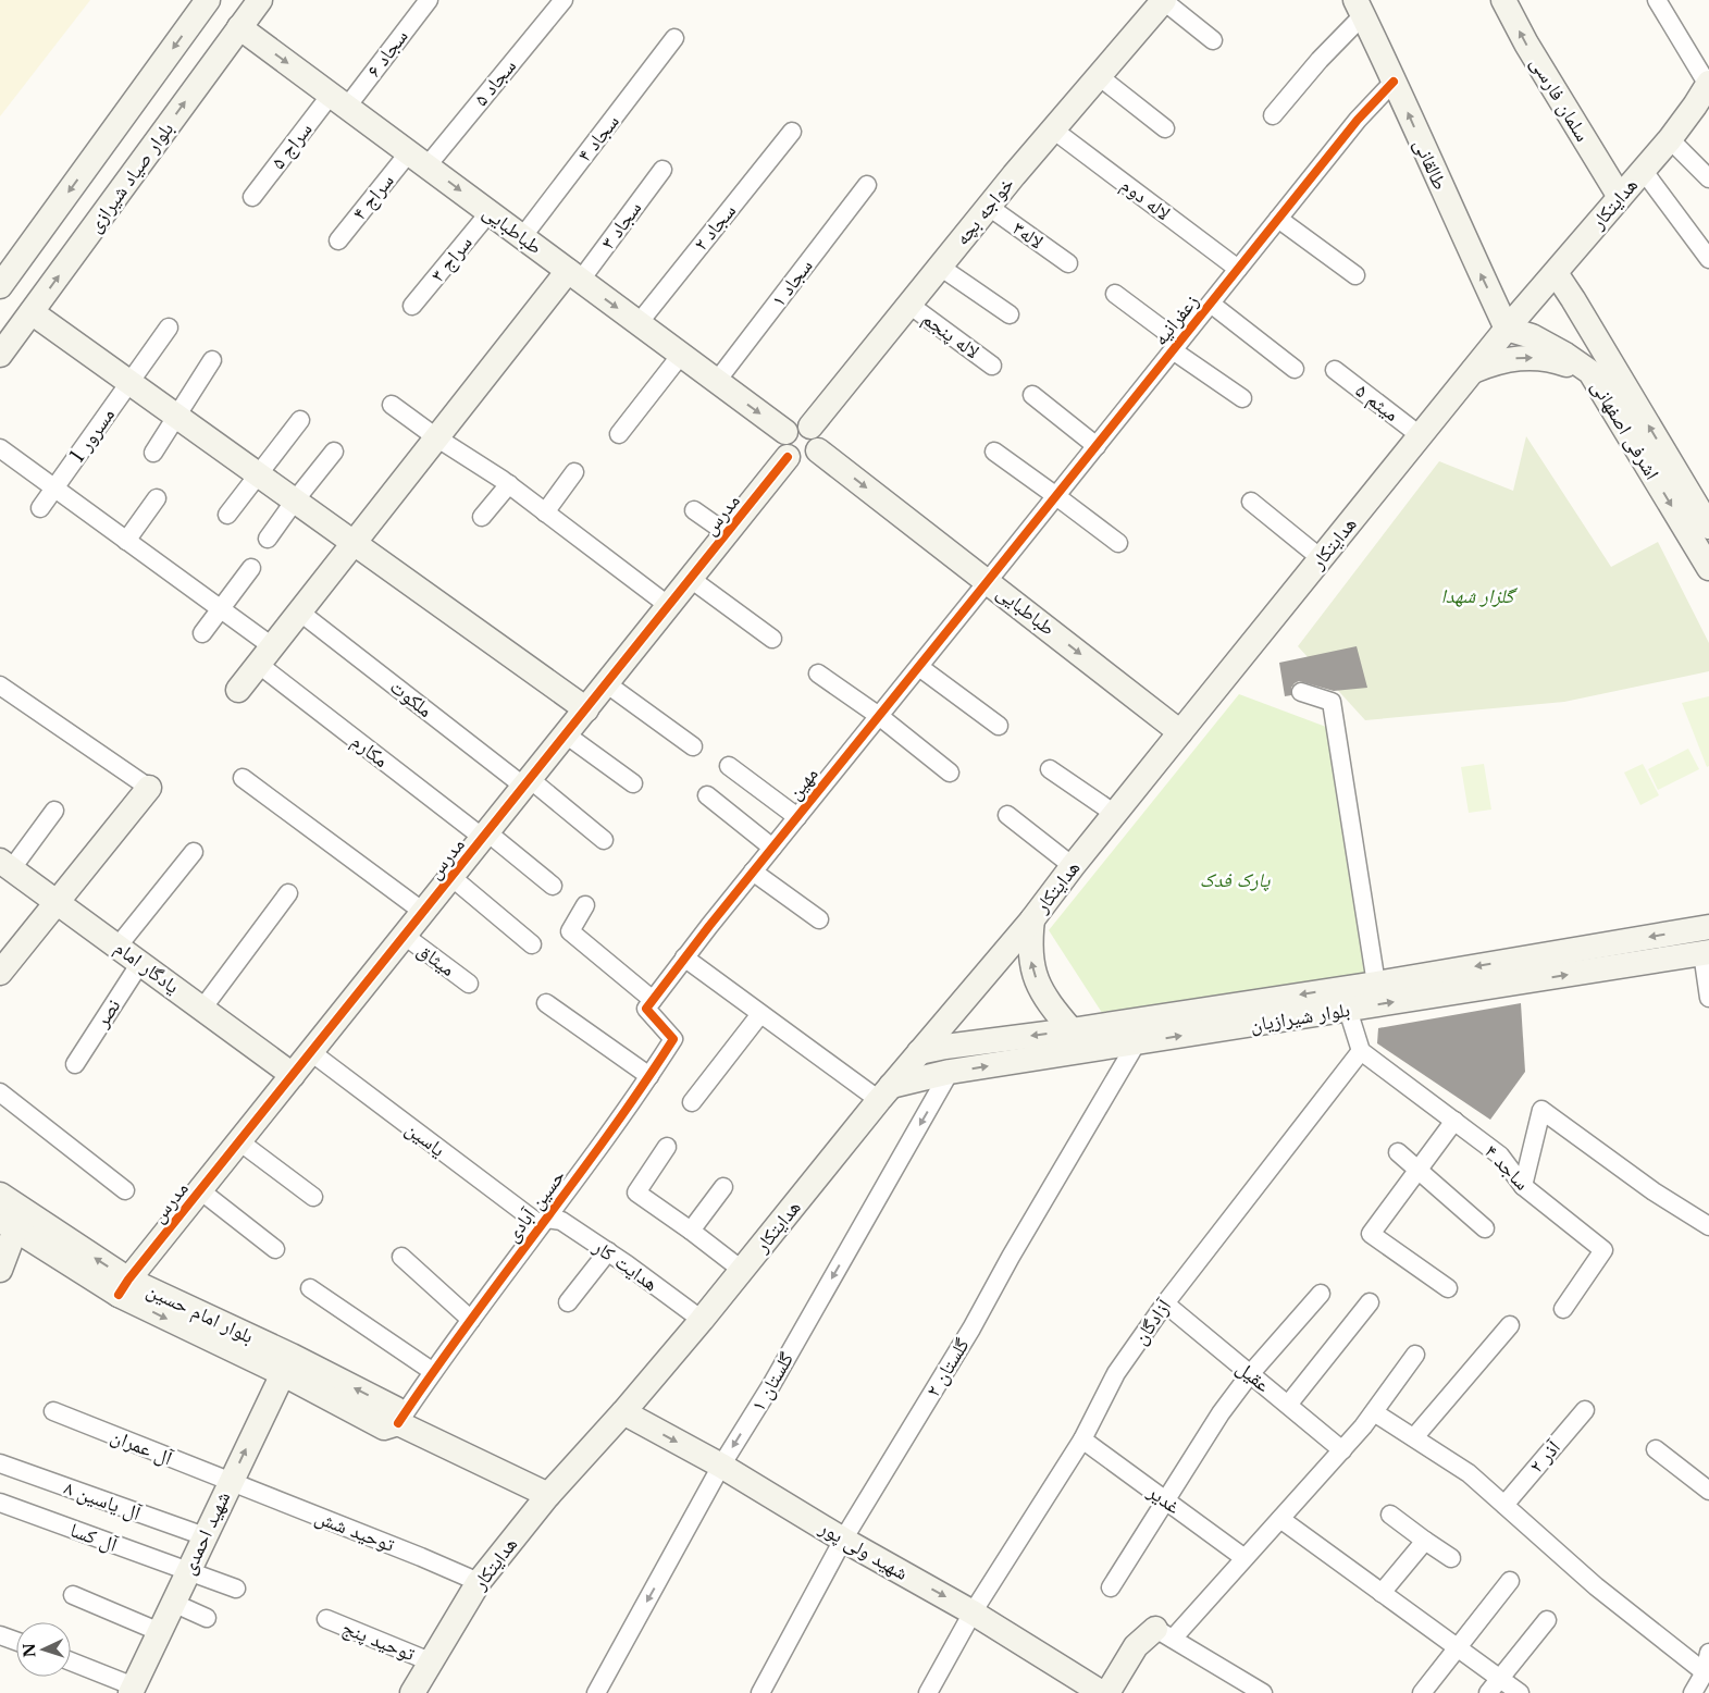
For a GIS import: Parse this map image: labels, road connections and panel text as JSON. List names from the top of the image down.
{
  "streets": {
    "street": [
      "سجاد ۶",
      "سجاد ۵",
      "سلمان فارسی",
      "سجاد ۴",
      "سراج ۵",
      "طالقانی",
      "بلوار صیاد شیرازی",
      "سراج ۴",
      "لاله دوم",
      "هدایتکار",
      "خواجه بچه",
      "سجاد ۳",
      "سجاد ۲",
      "طباطبایی",
      "لاله۳",
      "سراج ۳",
      "سجاد ۱",
      "زعفرانیه",
      "لاله پنجم",
      "میثم ۵",
      "اشرفی اصفهانی",
      "مسرور 1",
      "مدرس",
      "ملکوت",
      "مکارم",
      "مهین",
      "میثاق",
      "یادگار امام",
      "نصر",
      "بلوار شیرازیان",
      "یاسین",
      "ساجد ۴",
      "حسین آبادی",
      "هدایت کار",
      "بلوار امام حسین",
      "آزادگان",
      "گلستان ۲",
      "عقیل",
      "گلستان ۱",
      "آل عمران",
      "آذر ۲",
      "غدیر",
      "آل یاسین ۸",
      "توحید شش",
      "شهید احمدی",
      "آل کسا",
      "شهید ولی پور",
      "توحید پنج"
    ]
  },
  "crossings": [
    ["سجاد ۶", "سراج ۵"],
    ["سجاد ۶", "طباطبایی"],
    ["سجاد ۵", "سراج ۴"],
    ["سجاد ۵", "طباطبایی"],
    ["سلمان فارسی", "هدایتکار"],
    ["سجاد ۴", "طباطبایی"],
    ["سراج ۵", "طباطبایی"],
    ["طالقانی", "هدایتکار"],
    ["طالقانی", "زعفرانیه"],
    ["طالقانی", "اشرفی اصفهانی"],
    ["بلوار صیاد شیرازی", "طباطبایی"],
    ["سراج ۴", "طباطبایی"],
    ["لاله دوم", "خواجه بچه"],
    ["لاله دوم", "زعفرانیه"],
    ["هدایتکار", "طباطبایی"],
    ["هدایتکار", "میثم ۵"],
    ["هدایتکار", "اشرفی اصفهانی"],
    ["هدایتکار", "بلوار شیرازیان"],
    ["هدایتکار", "هدایت کار"],
    ["هدایتکار", "بلوار امام حسین"],
    ["هدایتکار", "توحید شش"],
    ["هدایتکار", "شهید ولی پور"],
    ["هدایتکار", "توحید پنج"],
    ["خواجه بچه", "طباطبایی"],
    ["خواجه بچه", "لاله۳"],
    ["خواجه بچه", "لاله پنجم"],
    ["خواجه بچه", "مدرس"],
    ["سجاد ۳", "طباطبایی"],
    ["سجاد ۲", "طباطبایی"],
    ["طباطبایی", "سراج ۳"],
    ["طباطبایی", "سجاد ۱"],
    ["طباطبایی", "زعفرانیه"],
    ["طباطبایی", "مدرس"],
    ["طباطبایی", "مهین"],
    ["زعفرانیه", "مهین"],
    ["مسرور 1", "مکارم"],
    ["مدرس", "ملکوت"],
    ["مدرس", "مکارم"],
    ["مدرس", "میثاق"],
    ["مدرس", "یادگار امام"],
    ["مدرس", "یاسین"],
    ["مدرس", "بلوار امام حسین"],
    ["مهین", "حسین آبادی"],
    ["یادگار امام", "نصر"],
    ["بلوار شیرازیان", "گلستان ۲"],
    ["بلوار شیرازیان", "گلستان ۱"],
    ["یاسین", "حسین آبادی"],
    ["یاسین", "هدایت کار"],
    ["ساجد ۴", "آزادگان"],
    ["حسین آبادی", "هدایت کار"],
    ["حسین آبادی", "بلوار امام حسین"],
    ["بلوار امام حسین", "شهید احمدی"],
    ["آزادگان", "عقیل"],
    ["آزادگان", "غدیر"],
    ["آزادگان", "شهید ولی پور"],
    ["گلستان ۲", "شهید ولی پور"],
    ["گلستان ۱", "شهید ولی پور"],
    ["آل عمران", "توحید شش"],
    ["آل عمران", "شهید احمدی"],
    ["آل یاسین ۸", "شهید احمدی"],
    ["توحید شش", "شهید احمدی"],
    ["شهید احمدی", "آل کسا"]
  ],
  "one_way": ["گلستان ۱", "شهید احمدی", "شهید ولی پور"],
  "parks": ["گلزار شهدا", "پارک فدک"],
  "north": "left"
}
